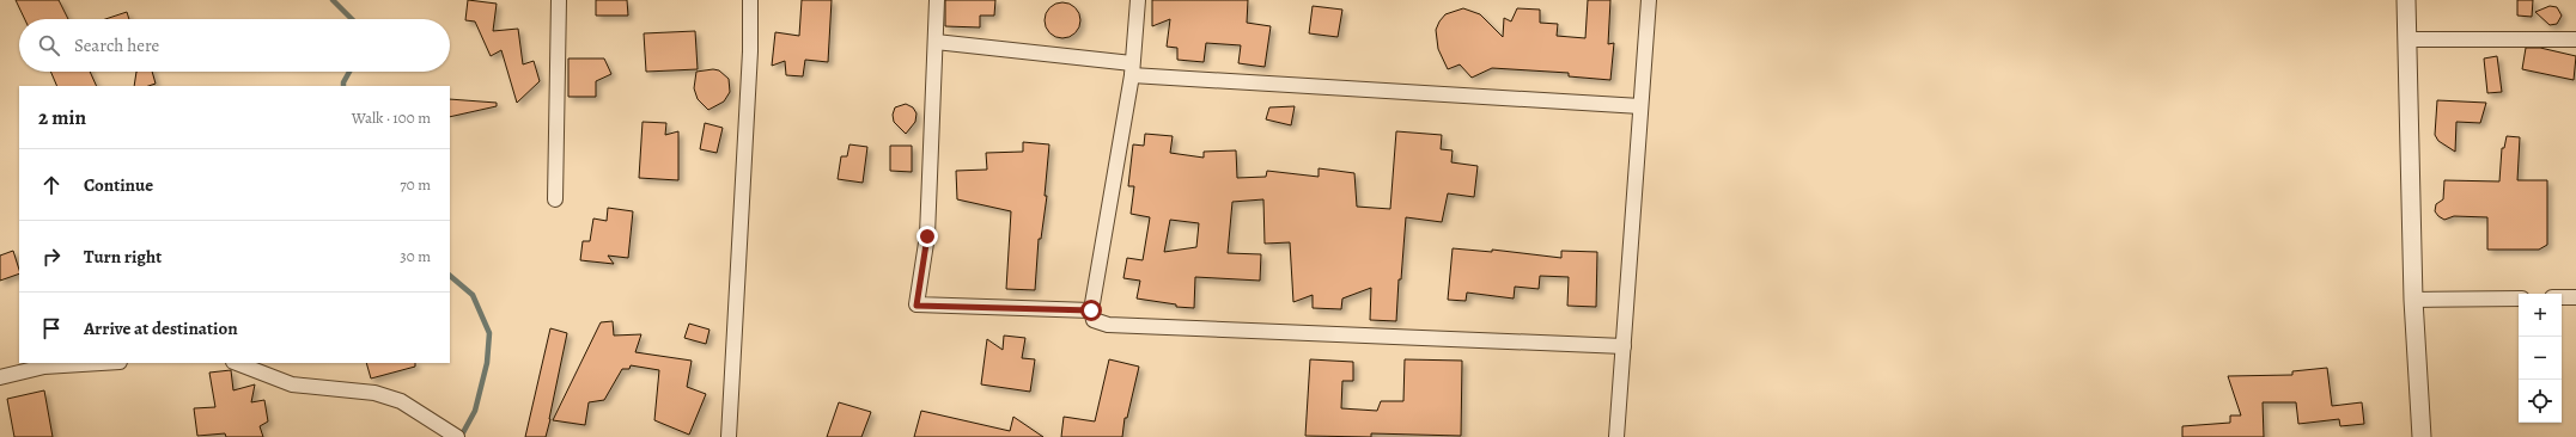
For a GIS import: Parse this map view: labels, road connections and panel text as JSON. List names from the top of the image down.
{
  "page": {
    "search": "Search here",
    "heading": ["2 min", "Walk · 100 m"],
    "list": [
      ["Continue", "70 m"],
      ["Turn right", "30 m"],
      "Arrive at destination"
    ],
    "map_buttons": ["+", "−"]
  }
}
